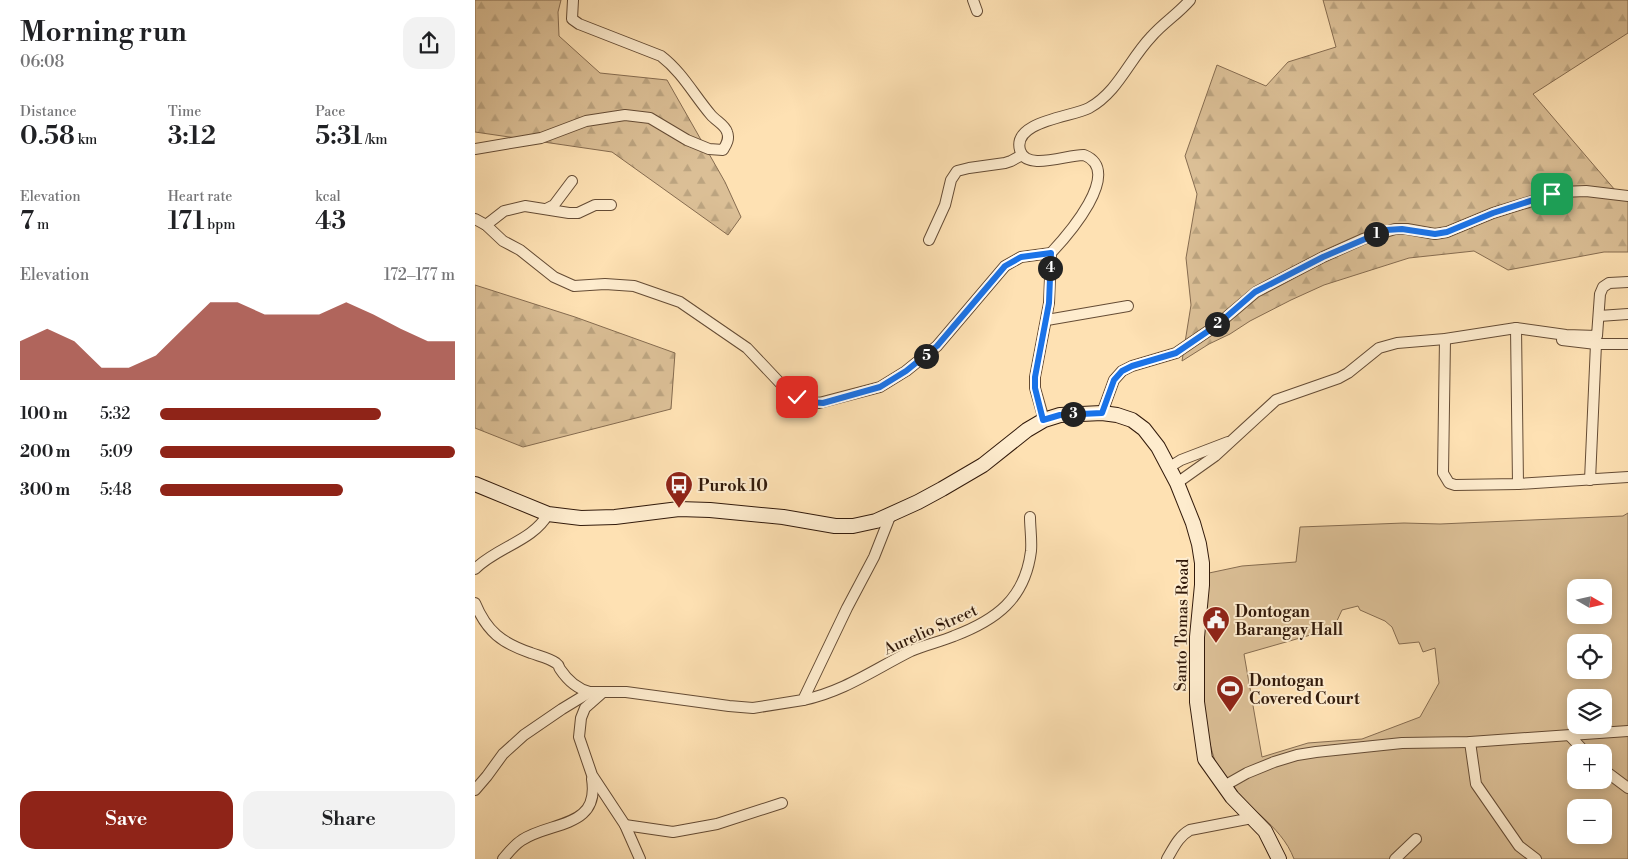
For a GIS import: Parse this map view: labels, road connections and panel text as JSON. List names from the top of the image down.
{
  "streets": {
    "street": ["Santo Tomas Road", "Aurelio Street"]
  },
  "places": {
    "bus stop": ["Purok 10"],
    "public building": ["Dontogan Barangay Hall"],
    "sports": ["Dontogan Covered Court"]
  },
  "north": "right",
  "page": {
    "heading": ["Morning run", "06:08"],
    "stats": [
      ["Distance", "0.58 km"],
      ["Time", "3:12"],
      ["Pace", "5:31 /km"],
      ["Elevation", "7 m"],
      ["Heart rate", "171 bpm"],
      ["kcal", "43"]
    ],
    "pins": [
      "1",
      "4",
      "2",
      "5",
      "3"
    ],
    "chart": ["Elevation", "172–177 m"],
    "list": [
      {
        "name": "100 m",
        "note": "5:32"
      },
      {
        "name": "200 m",
        "note": "5:09"
      },
      {
        "name": "300 m",
        "note": "5:48"
      }
    ],
    "map_buttons": ["+", "−"],
    "buttons": ["Save", "Share"]
  }
}
